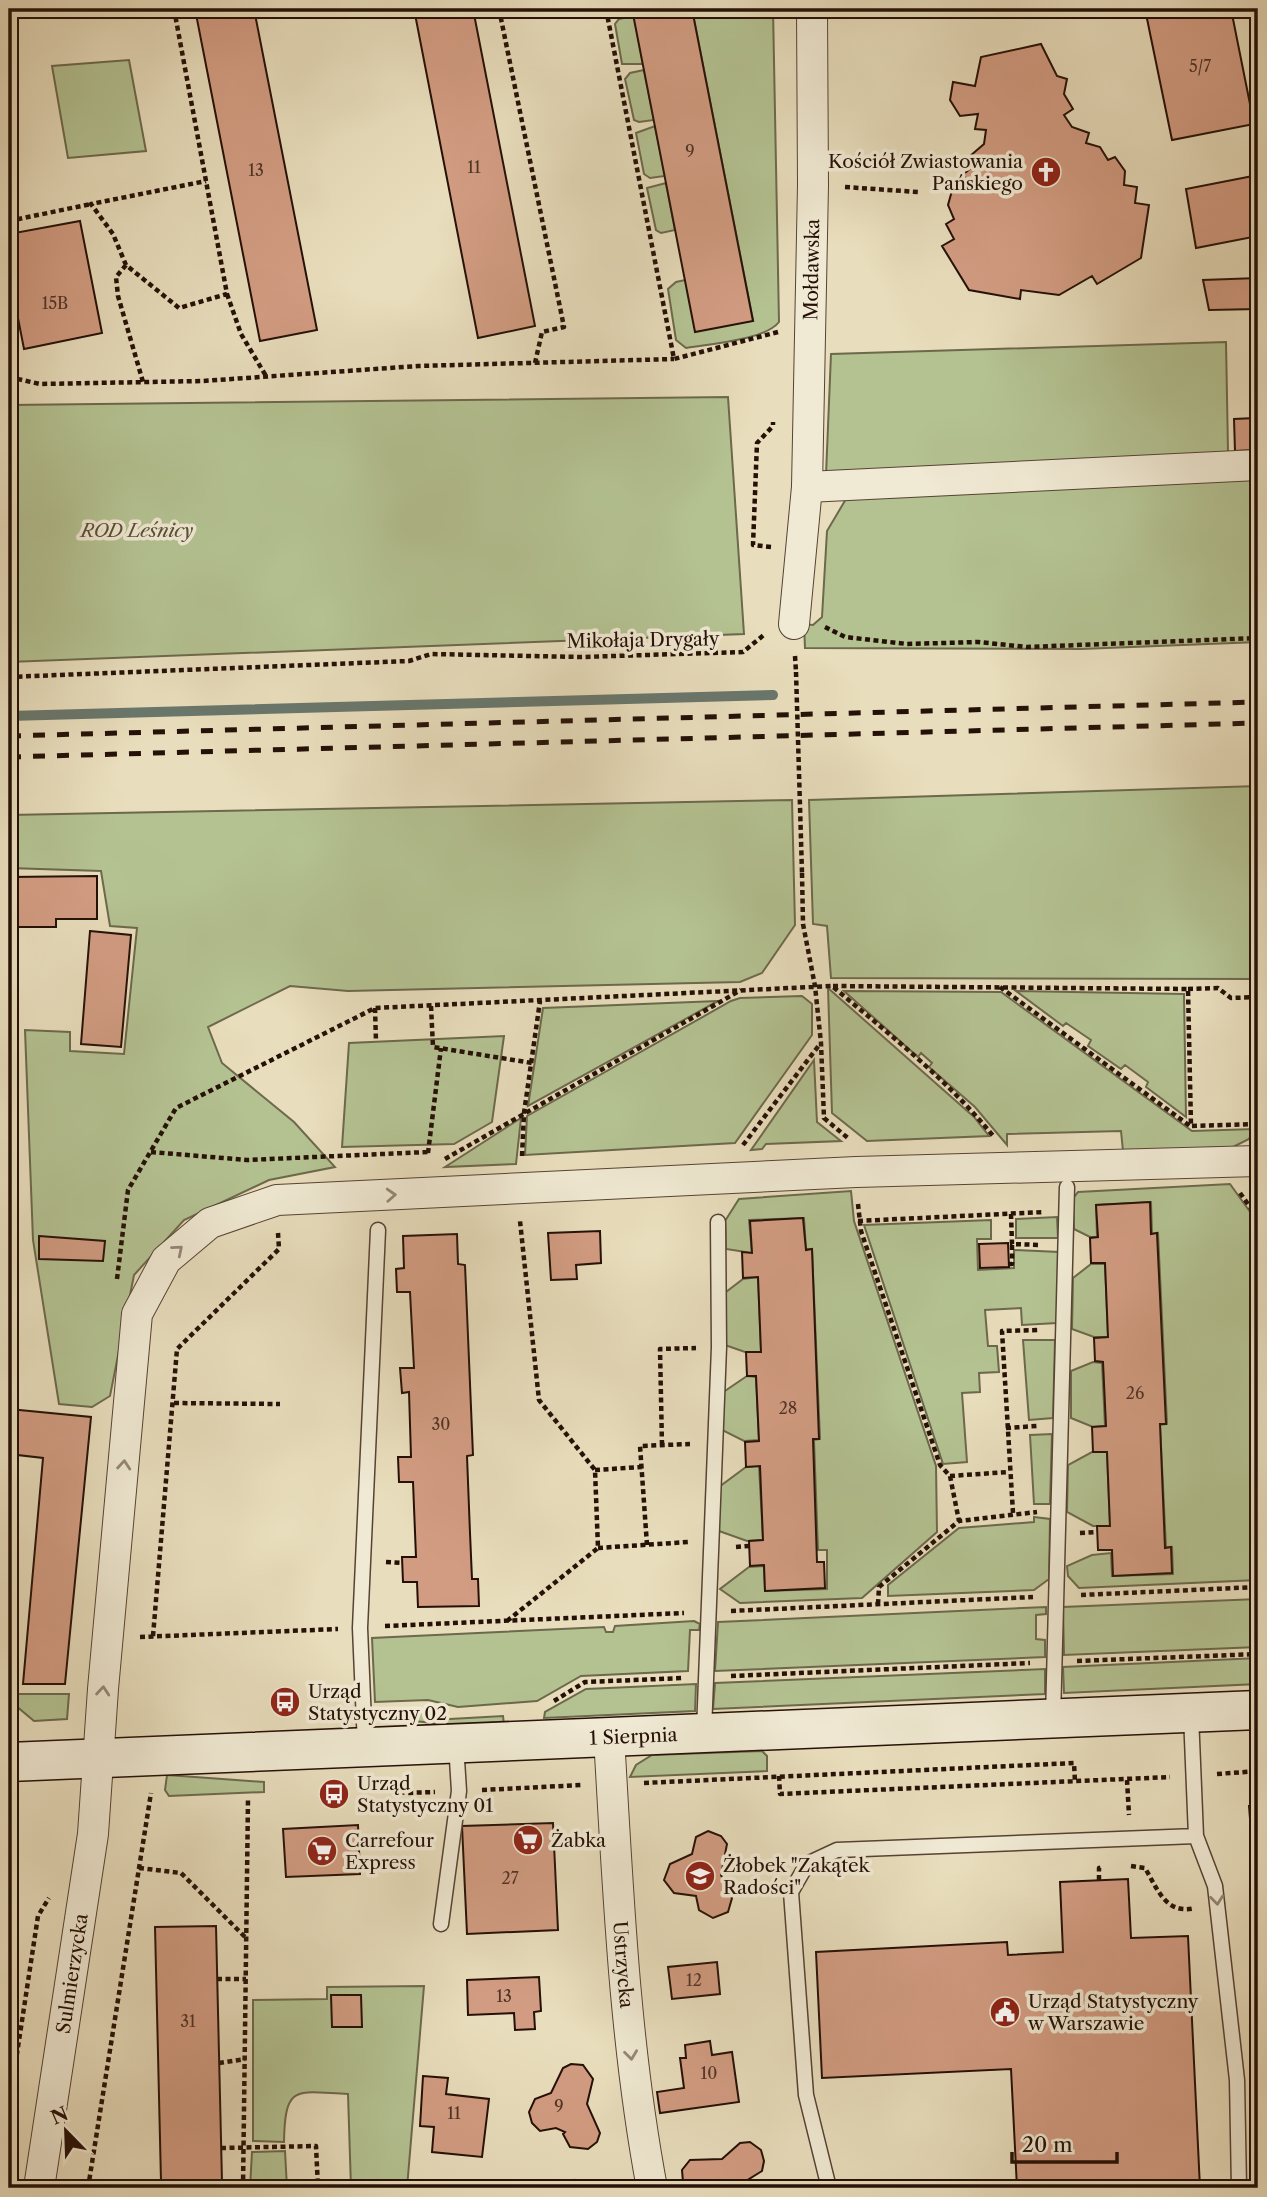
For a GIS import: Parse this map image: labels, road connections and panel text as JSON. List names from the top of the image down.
{
  "streets": {
    "street": [
      "Mołdawska",
      "1 Sierpnia",
      "Ustrzycka",
      "Sulmierzycka"
    ],
    "path": ["Mikołaja Drygały"]
  },
  "crossings": [
    ["Mołdawska", "Mikołaja Drygały"],
    ["1 Sierpnia", "Ustrzycka"],
    ["1 Sierpnia", "Sulmierzycka"]
  ],
  "one_way": ["Ustrzycka", "Sulmierzycka"],
  "parks": ["ROD Leśnicy"],
  "places": {
    "church": ["Kościół Zwiastowania Pańskiego"],
    "bus stop": ["Urząd Statystyczny 02", "Urząd Statystyczny 01"],
    "supermarket": ["Żabka", "Carrefour Express"],
    "school or university": ["Żłobek \"Zakątek Radości\""],
    "public building": ["Urząd Statystyczny w Warszawie"]
  },
  "house_numbers": [
    "5/7",
    "9",
    "11",
    "13",
    "15B",
    "26",
    "28",
    "30",
    "27",
    "12",
    "13",
    "31",
    "10",
    "9",
    "11"
  ],
  "scale_bar": "20 m",
  "north": "top left"
}
